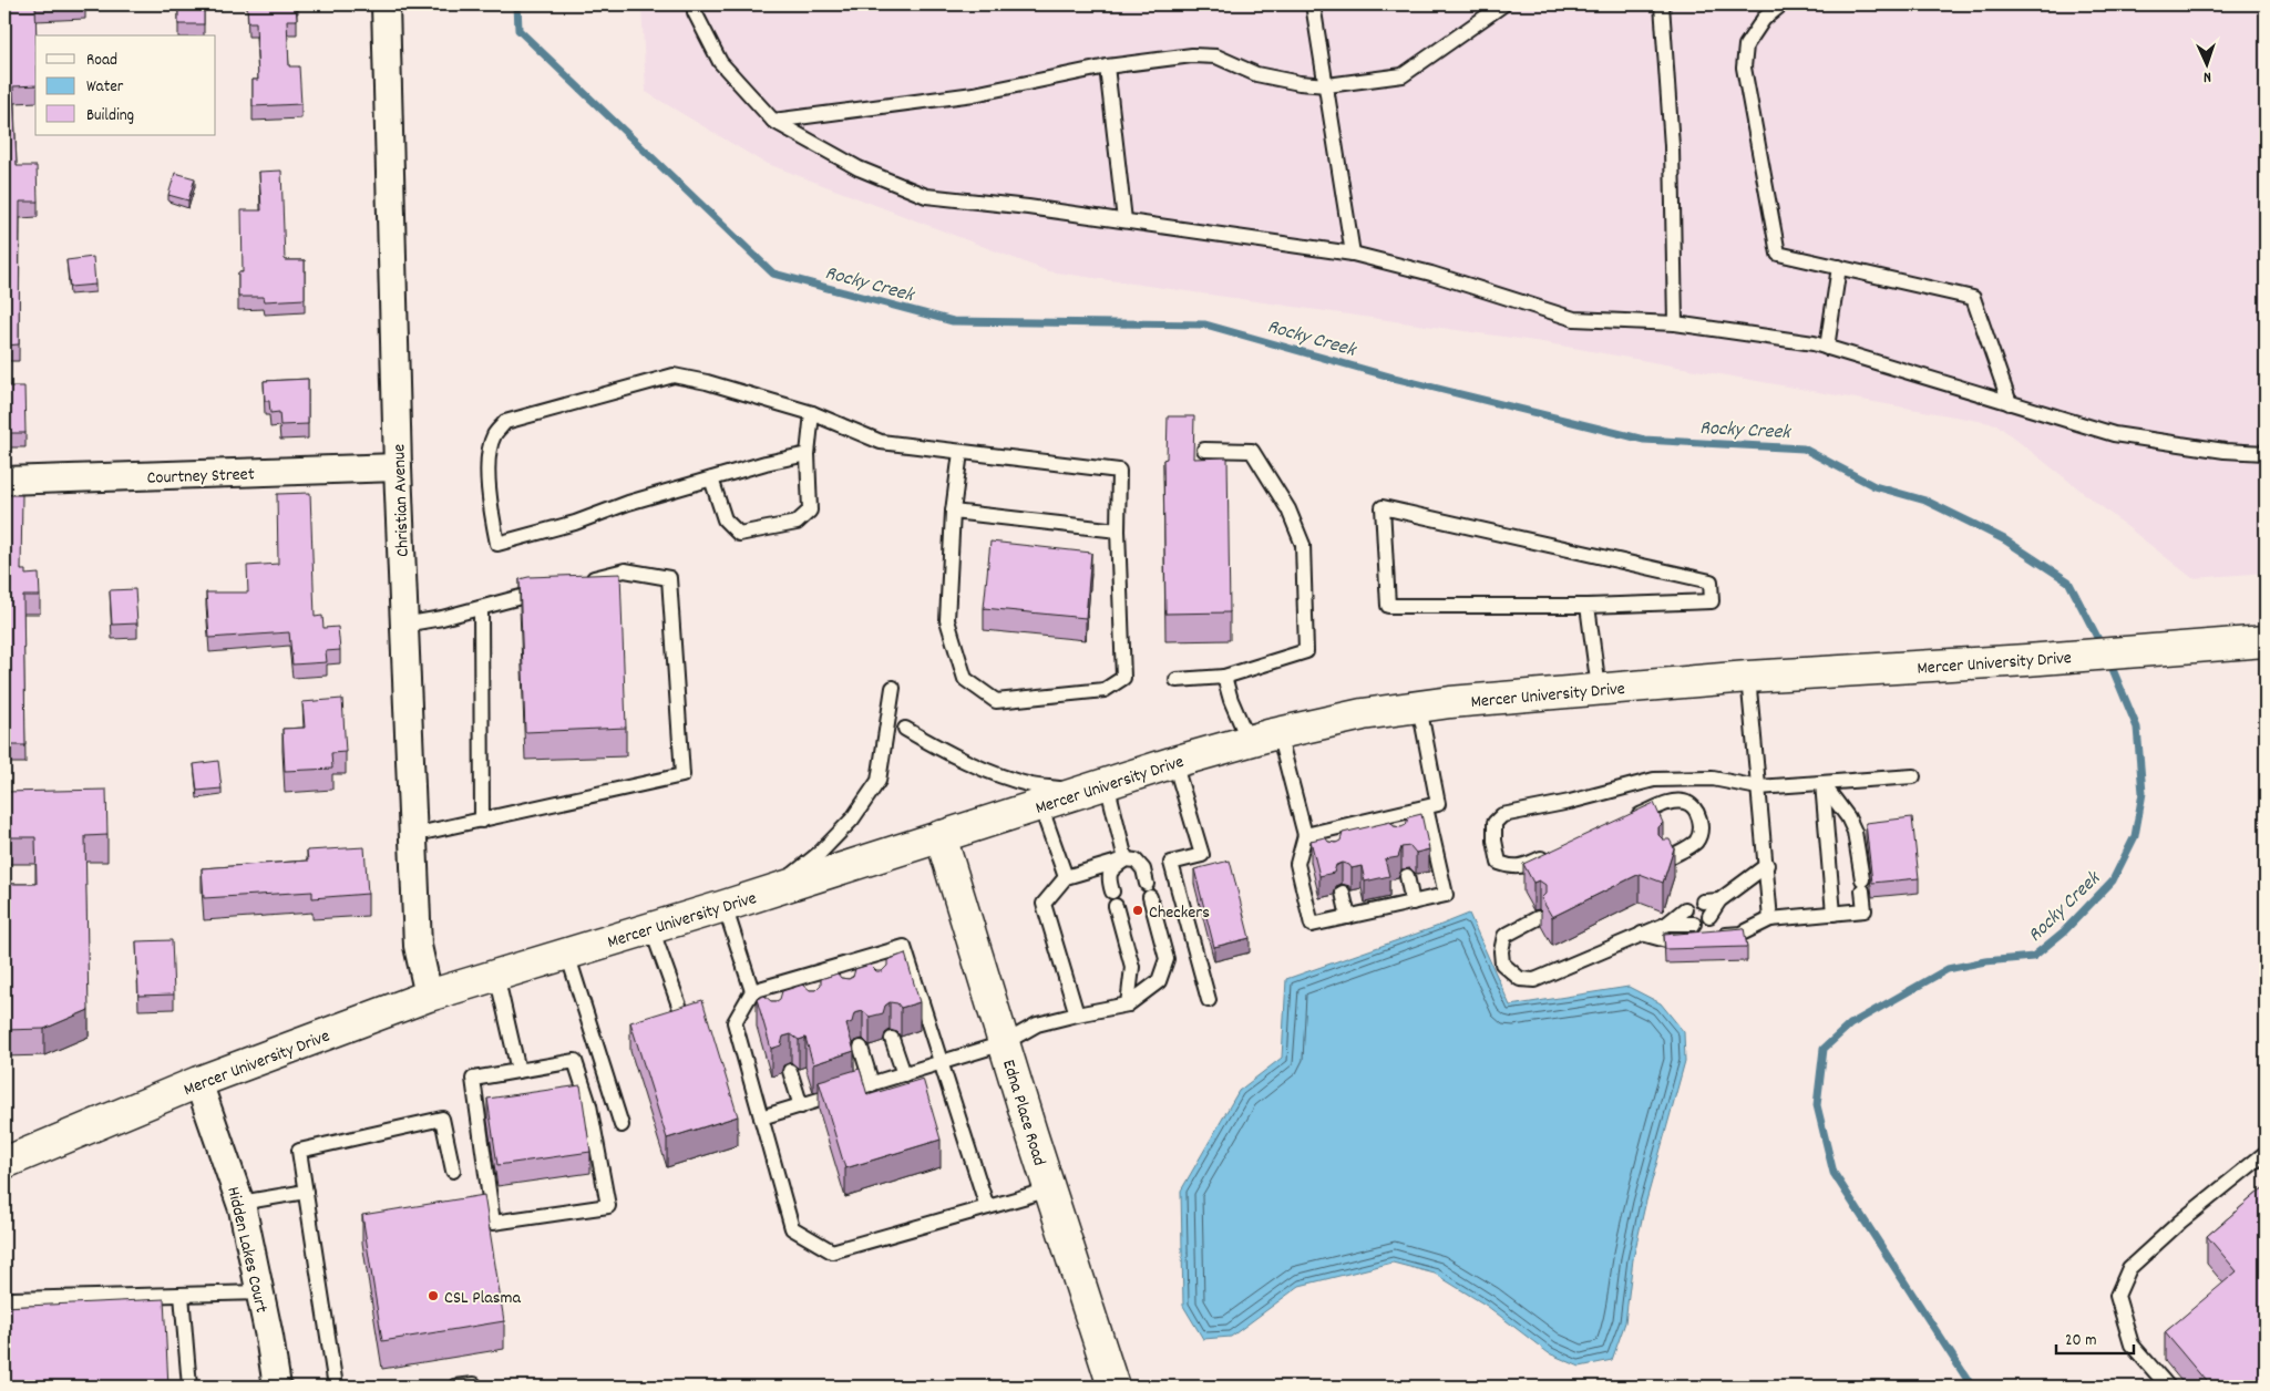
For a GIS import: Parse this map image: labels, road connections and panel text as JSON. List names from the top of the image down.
{
  "streets": {
    "main road": ["Mercer University Drive", "Edna Place Road"],
    "street": ["Courtney Street", "Christian Avenue", "Hidden Lakes Court"]
  },
  "crossings": [
    ["Courtney Street", "Christian Avenue"],
    ["Christian Avenue", "Mercer University Drive"],
    ["Mercer University Drive", "Edna Place Road"],
    ["Mercer University Drive", "Hidden Lakes Court"]
  ],
  "water": ["Rocky Creek"],
  "places": ["Checkers", "CSL Plasma"],
  "legend": ["Road", "Water", "Building"],
  "scale_bar": "20 m",
  "north": "bottom"
}
